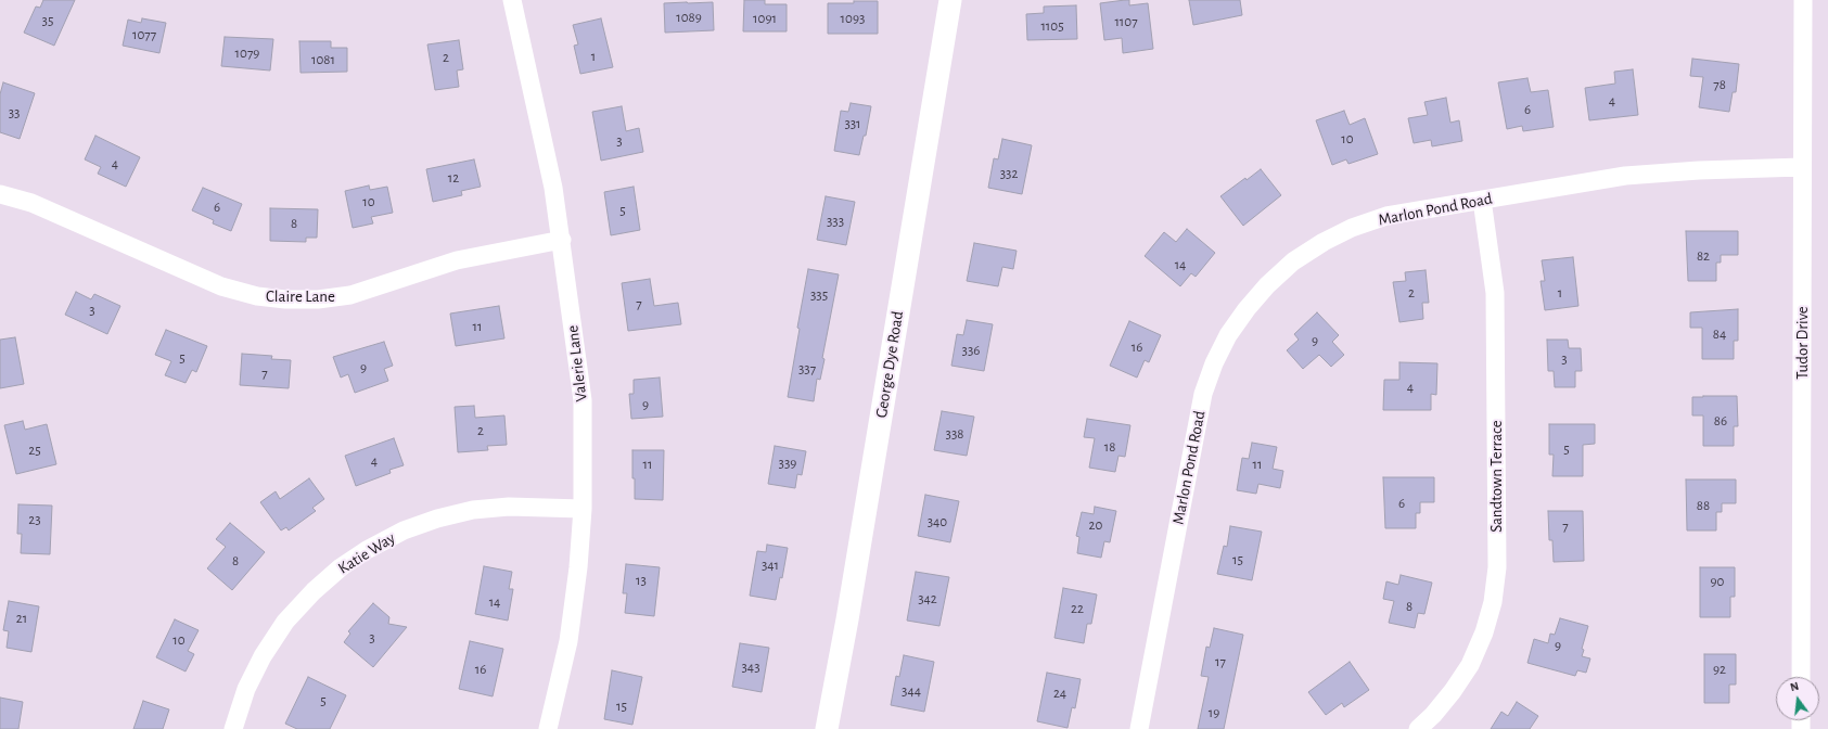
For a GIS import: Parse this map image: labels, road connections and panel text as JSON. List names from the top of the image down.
{
  "streets": {
    "street": [
      "Marlon Pond Road",
      "Claire Lane",
      "Tudor Drive",
      "Valerie Lane",
      "George Dye Road",
      "Sandtown Terrace",
      "Katie Way"
    ]
  },
  "crossings": [
    ["Marlon Pond Road", "Tudor Drive"],
    ["Marlon Pond Road", "Sandtown Terrace"],
    ["Claire Lane", "Valerie Lane"],
    ["Valerie Lane", "Katie Way"]
  ],
  "house_numbers": [
    "1089",
    "1091",
    "1093",
    "35",
    "1107",
    "1105",
    "1077",
    "1079",
    "1",
    "2",
    "1081",
    "78",
    "4",
    "6",
    "33",
    "331",
    "10",
    "3",
    "4",
    "332",
    "12",
    "10",
    "6",
    "5",
    "333",
    "8",
    "82",
    "14",
    "2",
    "1",
    "335",
    "7",
    "3",
    "11",
    "84",
    "9",
    "16",
    "336",
    "5",
    "3",
    "9",
    "337",
    "7",
    "4",
    "9",
    "86",
    "2",
    "338",
    "18",
    "5",
    "25",
    "4",
    "339",
    "11",
    "11",
    "6",
    "88",
    "23",
    "340",
    "20",
    "7",
    "15",
    "8",
    "341",
    "13",
    "90",
    "342",
    "14",
    "8",
    "22",
    "21",
    "3",
    "10",
    "9",
    "17",
    "343",
    "16",
    "92",
    "344",
    "24",
    "5",
    "15",
    "19"
  ],
  "north": "top"
}
